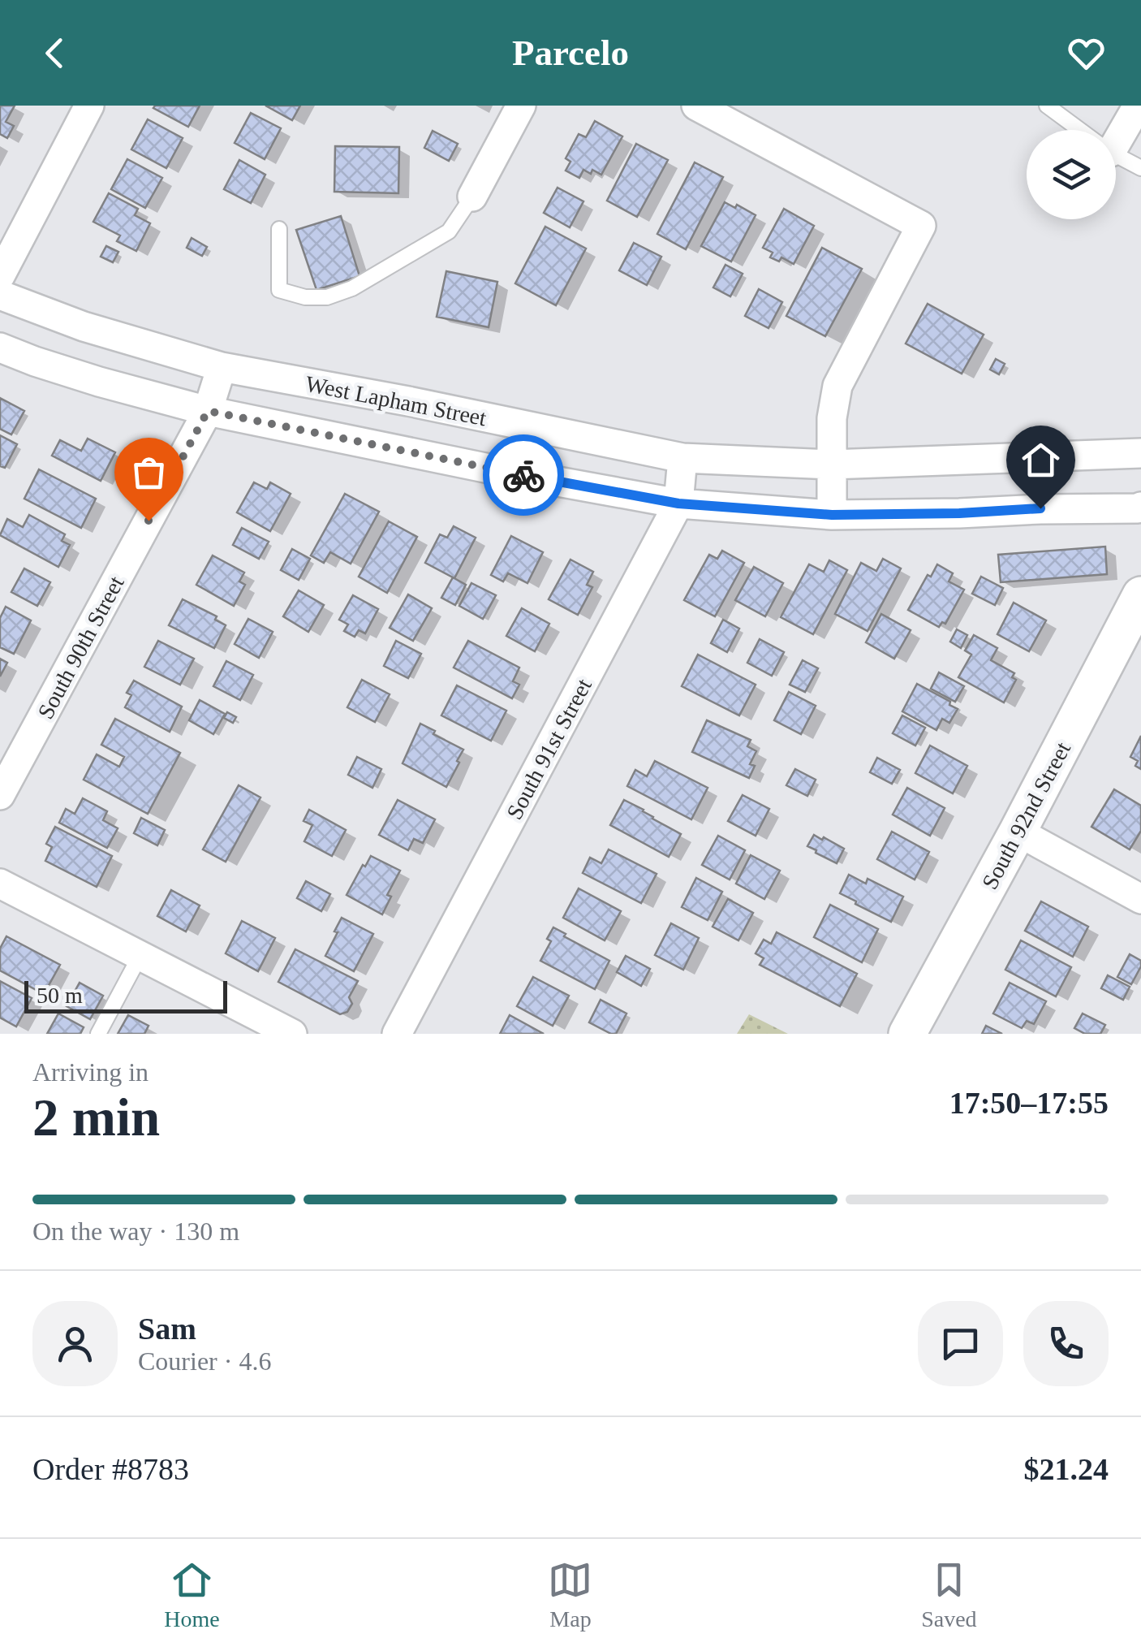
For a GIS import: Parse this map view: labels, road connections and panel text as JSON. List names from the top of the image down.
{
  "streets": {
    "street": [
      "West Lapham Street",
      "South 90th Street",
      "South 91st Street",
      "South 92nd Street"
    ]
  },
  "crossings": [
    ["West Lapham Street", "South 90th Street"],
    ["West Lapham Street", "South 91st Street"]
  ],
  "scale_bar": "50 m",
  "page": {
    "header": "Parcelo",
    "scale": "50 m",
    "heading": ["2 min", "Arriving in", "17:50–17:55"],
    "panel": [
      "Sam",
      "Courier · 4.6",
      "Order #8783",
      "$21.24"
    ],
    "bar": "On the way · 130 m",
    "tabs": ["Home", "Map", "Saved"]
  }
}
